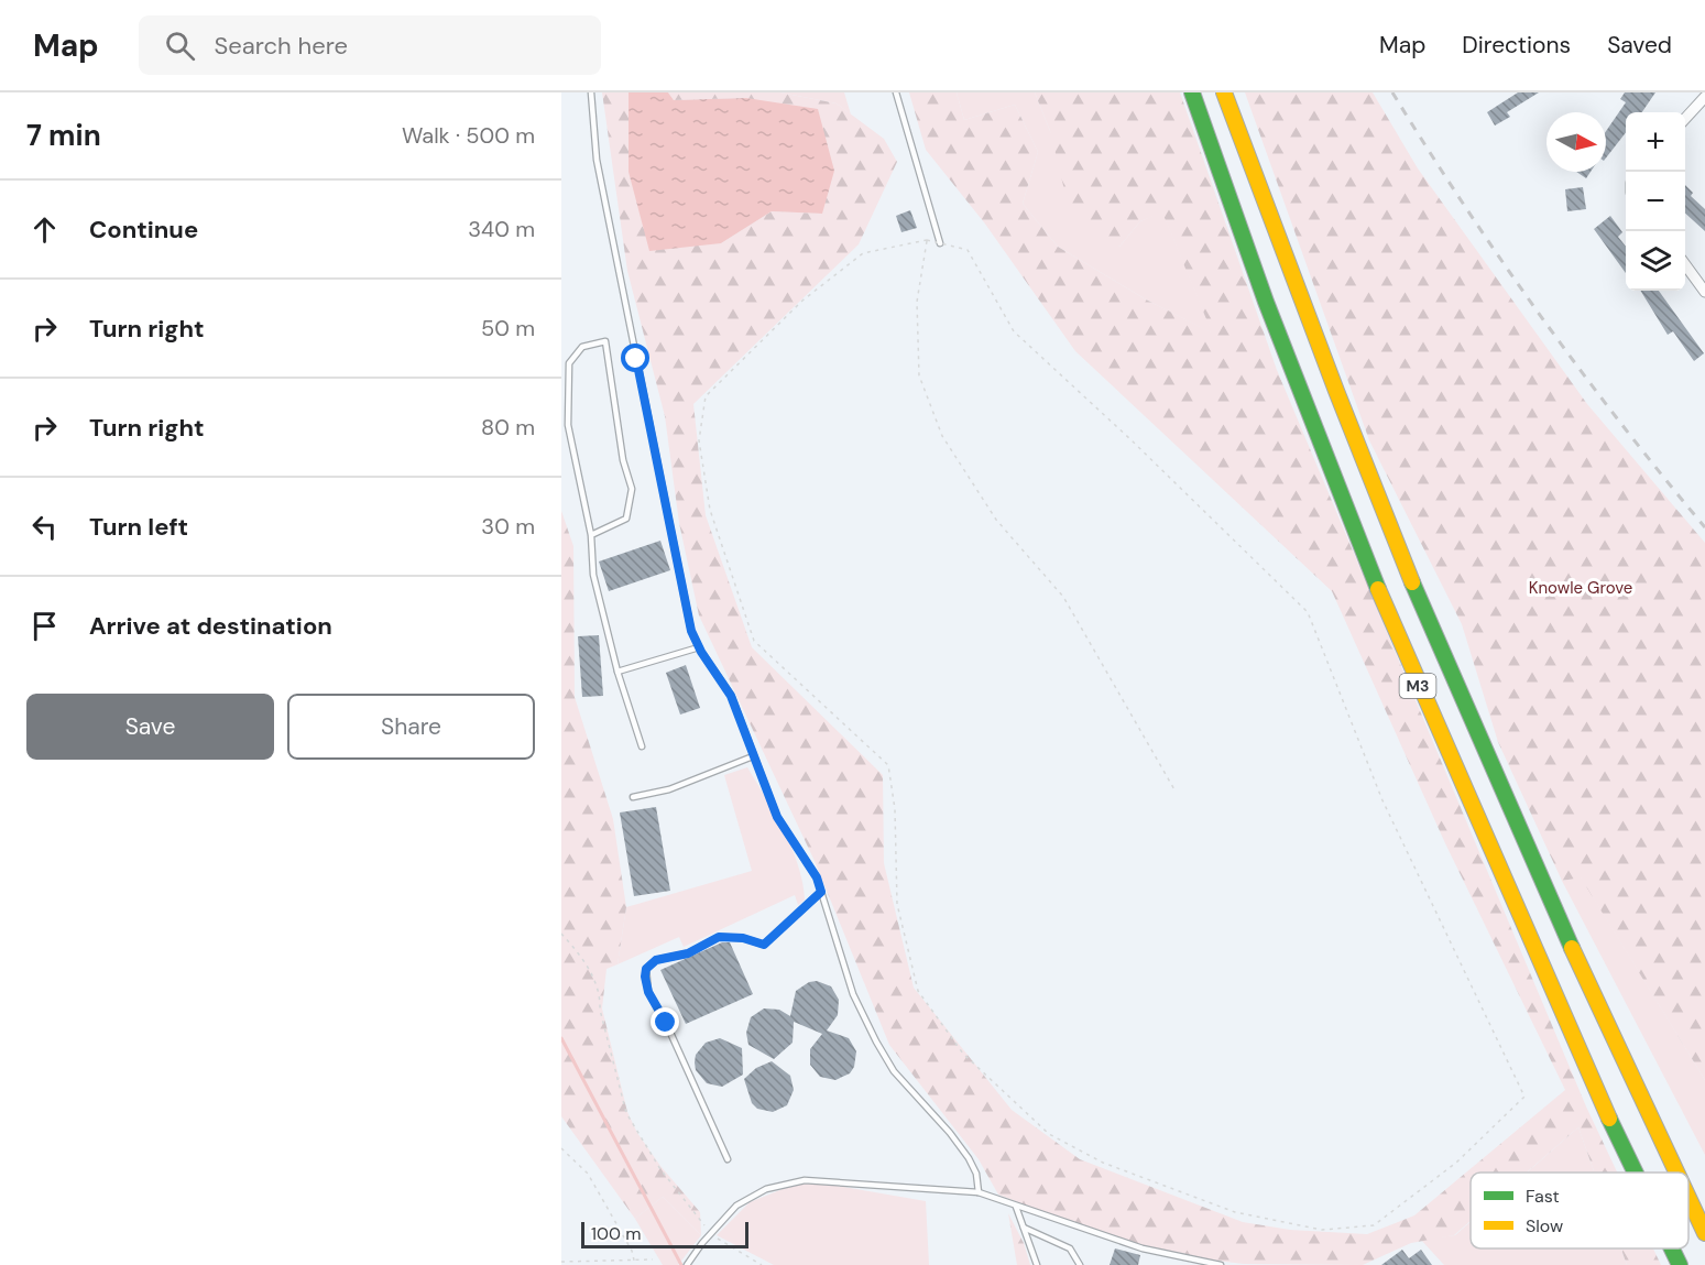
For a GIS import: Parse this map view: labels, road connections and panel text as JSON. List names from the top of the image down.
{
  "streets": {
    "highway": ["M3"]
  },
  "parks": ["Knowle Grove"],
  "legend": ["Fast", "Slow"],
  "scale_bar": "100 m",
  "north": "right",
  "page": {
    "header": "Map",
    "search": "Search here",
    "nav": ["Map", "Directions", "Saved"],
    "heading": ["7 min", "Walk · 500 m"],
    "map_buttons": ["+", "−"],
    "list": [
      ["Continue", "340 m"],
      ["Turn right", "50 m"],
      ["Turn right", "80 m"],
      ["Turn left", "30 m"],
      "Arrive at destination"
    ],
    "buttons": ["Save", "Share"],
    "scale": "100 m"
  }
}
